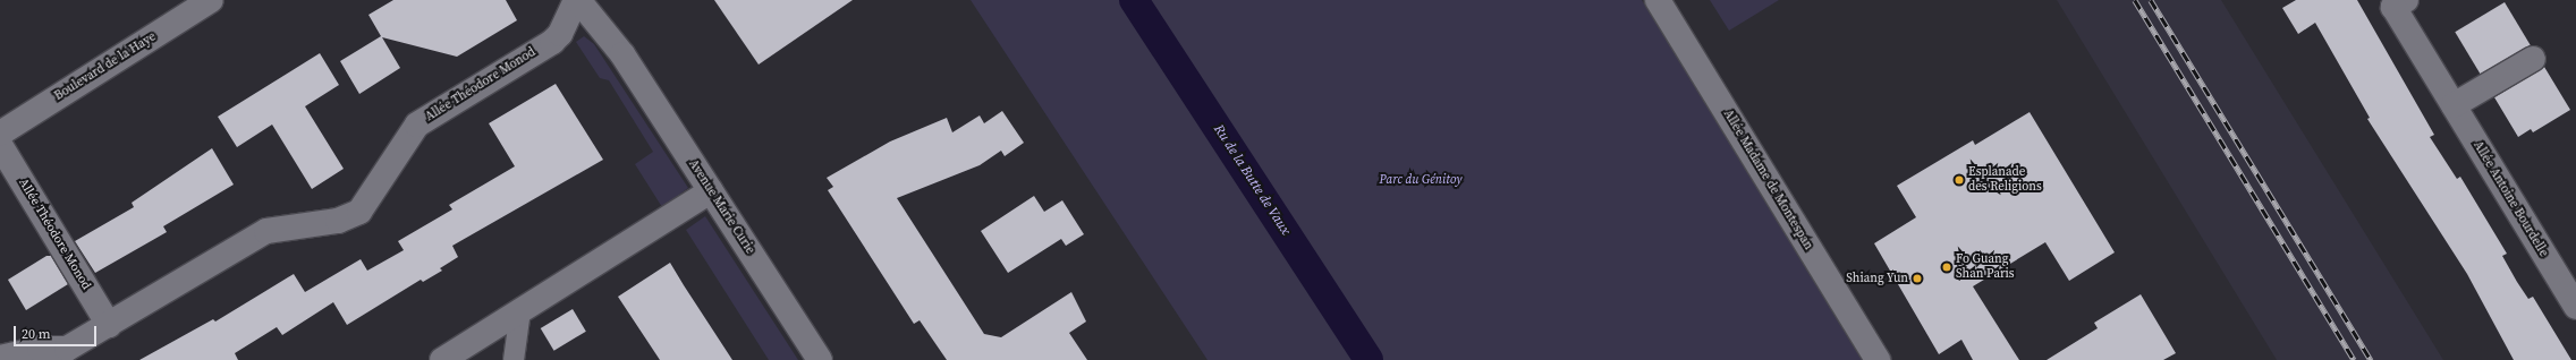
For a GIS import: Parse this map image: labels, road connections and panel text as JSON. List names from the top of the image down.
{
  "streets": {
    "street": [
      "Boulevard de la Haye",
      "Allée Théodore Monod",
      "Allée Madame de Montespan",
      "Allée Antoine Bourdelle",
      "Avenue Marie Curie"
    ]
  },
  "crossings": [
    ["Allée Théodore Monod", "Avenue Marie Curie"]
  ],
  "water": ["Ru de la Butte de Vaux"],
  "parks": ["Parc du Génitoy"],
  "places": ["Esplanade des Religions", "Fo Guang Shan Paris", "Shiang Yun"],
  "scale_bar": "20 m"
}
